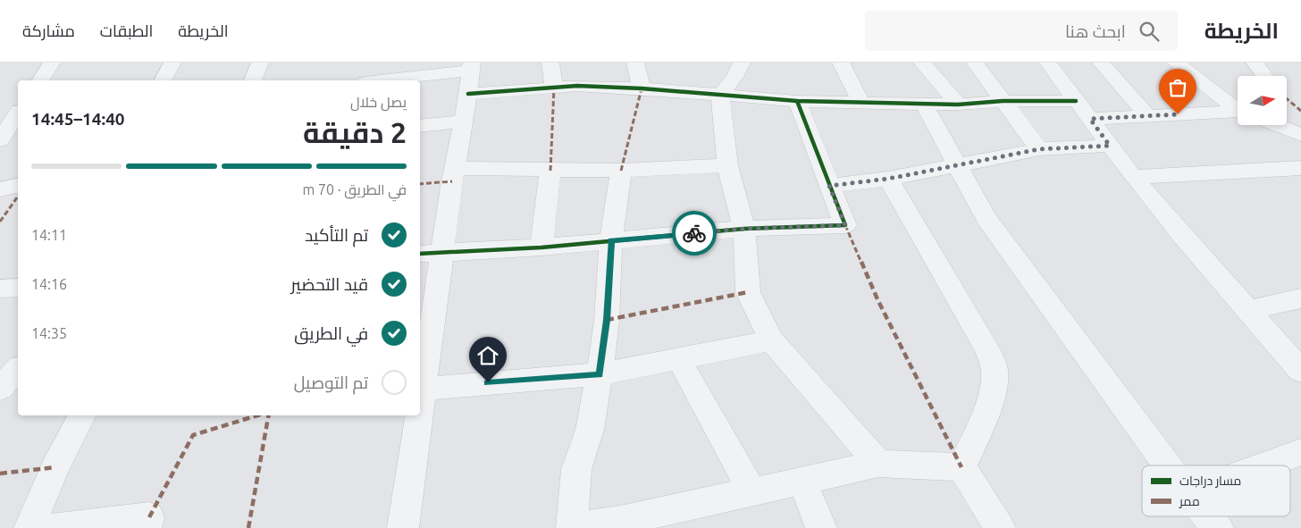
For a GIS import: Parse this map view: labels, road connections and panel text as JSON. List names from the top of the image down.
{
  "legend": ["مسار دراجات", "ممر"],
  "north": "right",
  "page": {
    "header": "الخريطة",
    "search": "ابحث هنا",
    "nav": ["الخريطة", "الطبقات", "مشاركة"],
    "heading": ["2 دقيقة", "يصل خلال", "14:40–14:45"],
    "bar": "في الطريق · 70 m",
    "list": [
      ["تم التأكيد", "14:11"],
      ["قيد التحضير", "14:16"],
      ["في الطريق", "14:35"],
      "تم التوصيل"
    ]
  }
}
